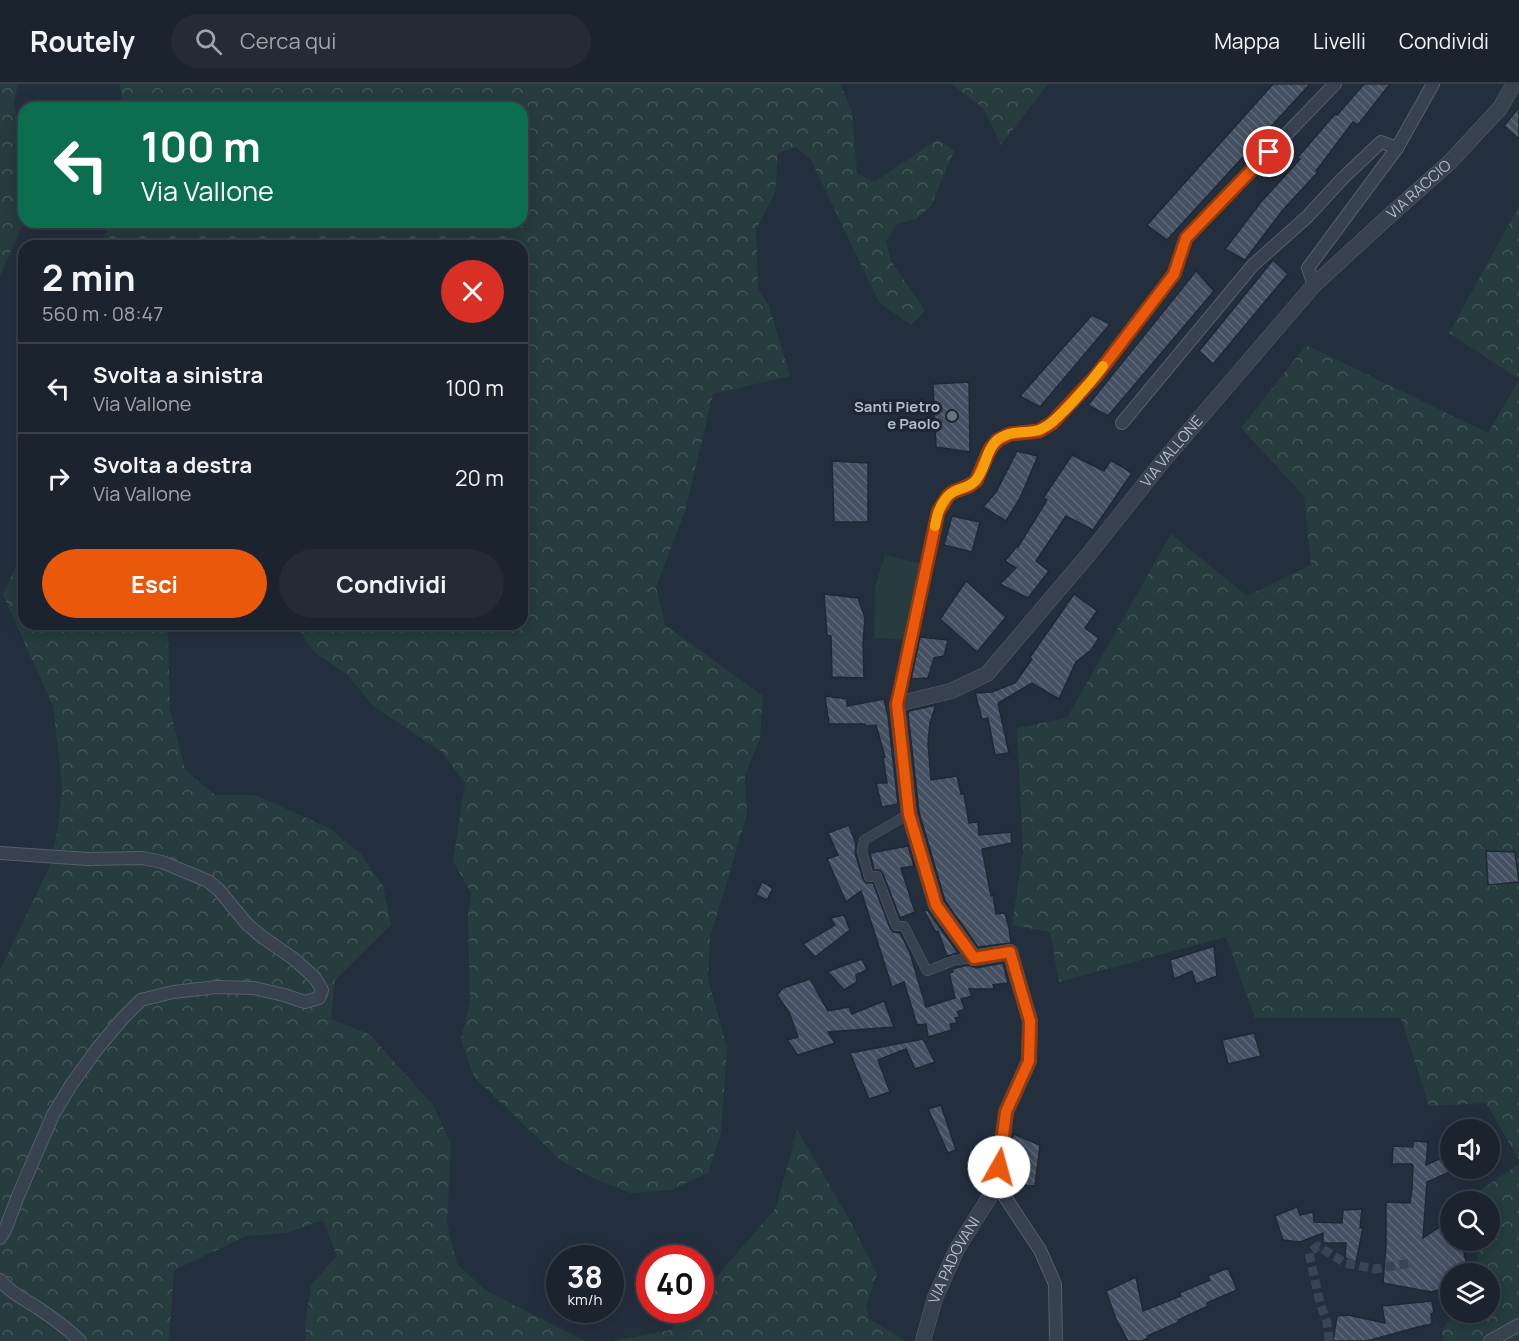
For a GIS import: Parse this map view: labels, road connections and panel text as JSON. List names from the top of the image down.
{
  "streets": {
    "street": ["VIA RACCIO", "VIA VALLONE", "VIA PADOVANI"]
  },
  "crossings": [
    ["VIA RACCIO", "VIA VALLONE"]
  ],
  "places": ["Santi Pietro e Paolo"],
  "page": {
    "header": "Routely",
    "search": "Cerca qui",
    "nav": ["Mappa", "Livelli", "Condividi"],
    "turn": ["100 m", "Via Vallone"],
    "heading": ["2 min", "560 m · 08:47"],
    "list": [
      {
        "name": "Svolta a sinistra",
        "note": "Via Vallone",
        "value": "100 m"
      },
      {
        "name": "Svolta a destra",
        "note": "Via Vallone",
        "value": "20 m"
      }
    ],
    "buttons": ["Esci", "Condividi"],
    "speed": "38 km/h",
    "limit": "40"
  }
}
